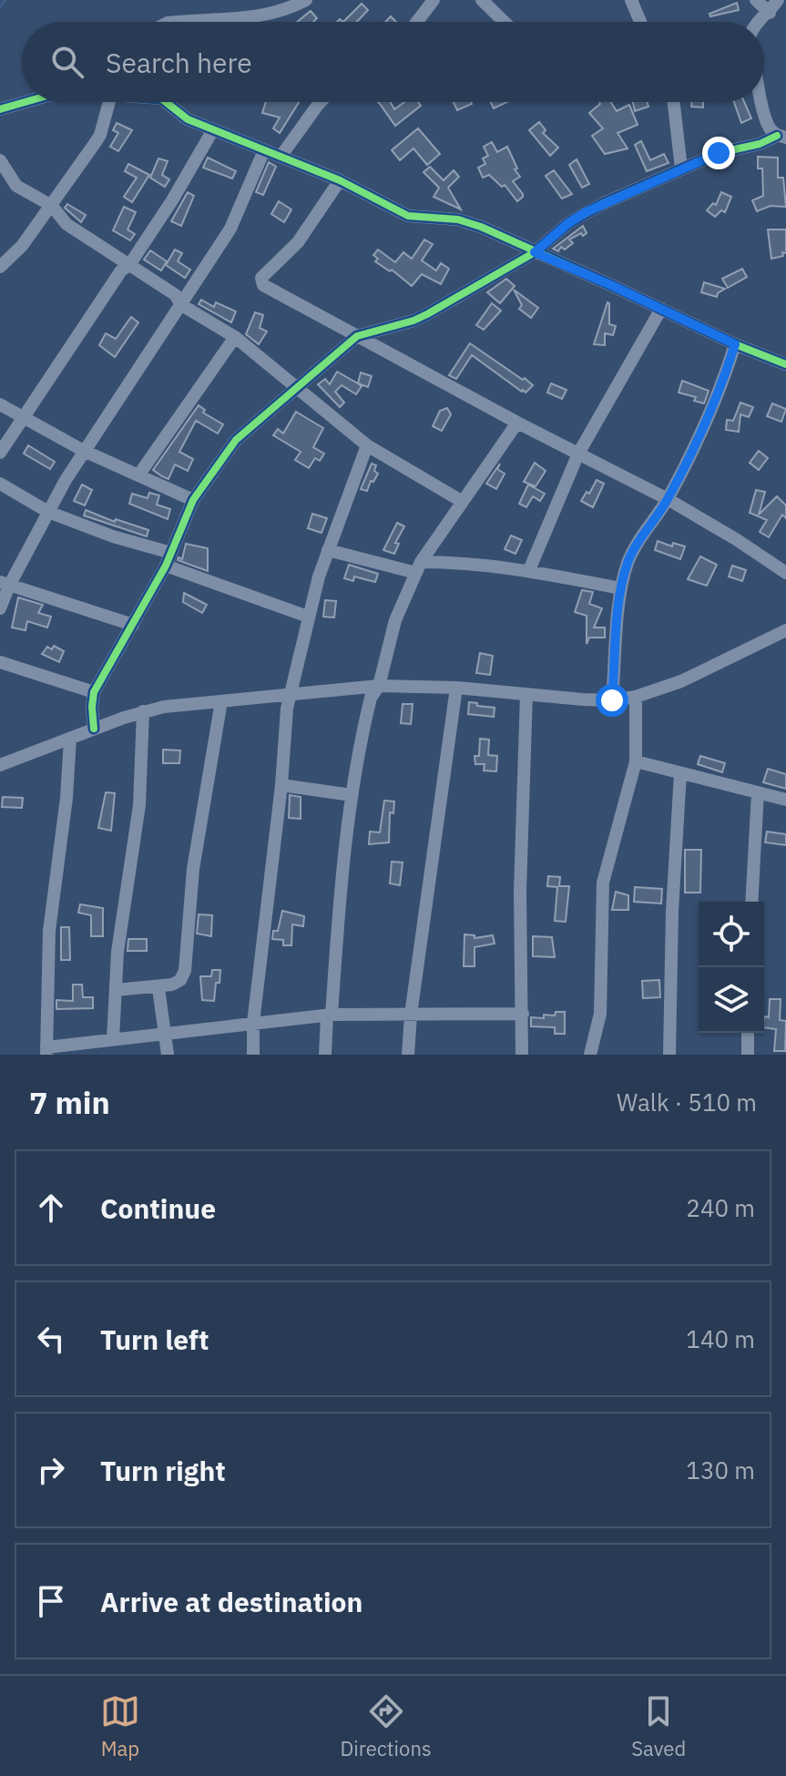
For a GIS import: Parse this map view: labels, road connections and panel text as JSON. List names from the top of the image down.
{
  "page": {
    "search": "Search here",
    "heading": ["7 min", "Walk · 510 m"],
    "list": [
      ["Continue", "240 m"],
      ["Turn left", "140 m"],
      ["Turn right", "130 m"],
      "Arrive at destination"
    ],
    "nav": ["Map", "Directions", "Saved"]
  }
}
